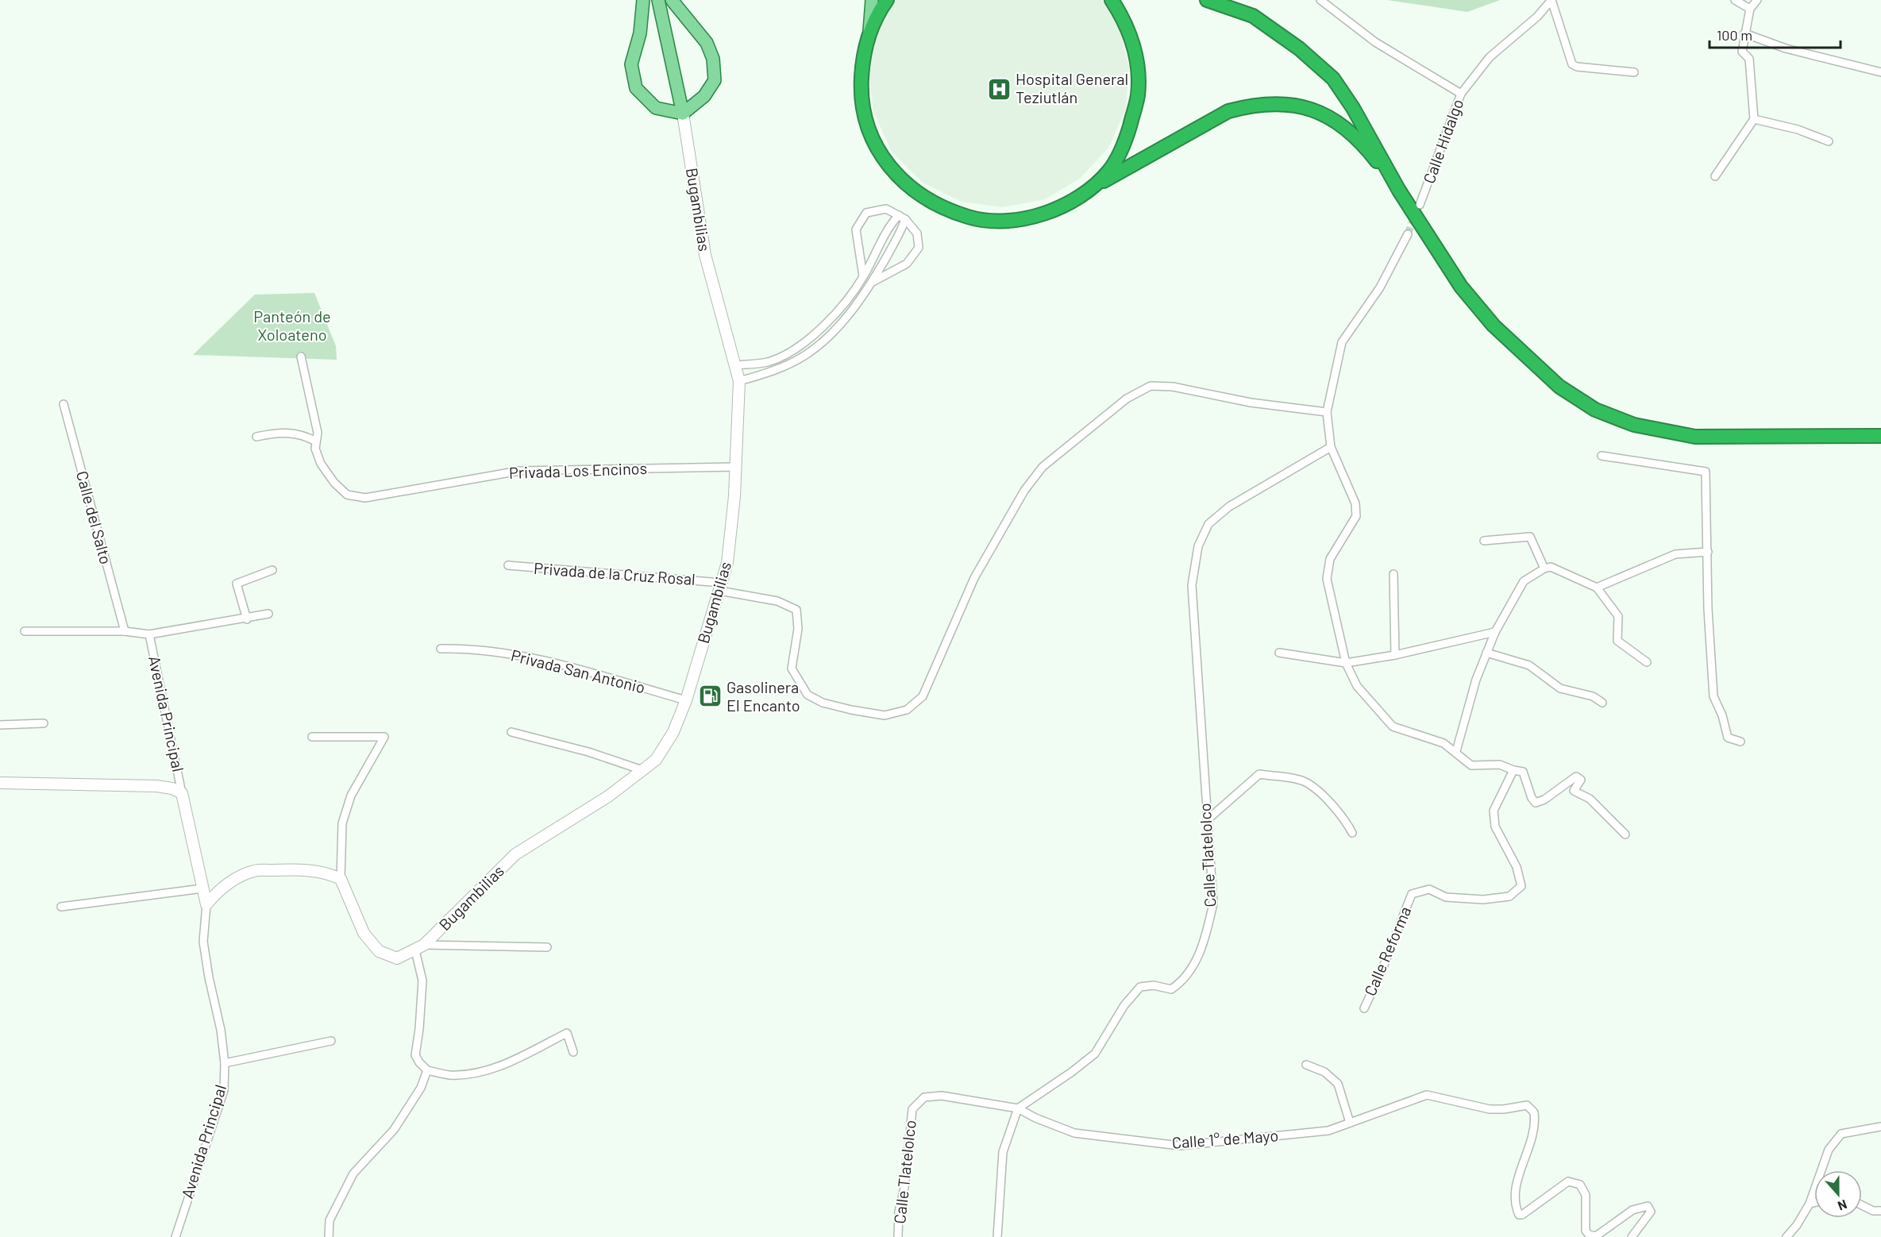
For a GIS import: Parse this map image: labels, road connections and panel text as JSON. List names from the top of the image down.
{
  "streets": {
    "main road": ["Bugambilias"],
    "street": [
      "Calle Hidalgo",
      "Privada Los Encinos",
      "Calle del Salto",
      "Privada de la Cruz Rosal",
      "Privada San Antonio",
      "Avenida Principal",
      "Calle Tlatelolco",
      "Calle Reforma",
      "Calle 1° de Mayo"
    ]
  },
  "crossings": [
    ["Bugambilias", "Privada Los Encinos"],
    ["Bugambilias", "Privada de la Cruz Rosal"],
    ["Bugambilias", "Privada San Antonio"],
    ["Calle Tlatelolco", "Calle 1° de Mayo"]
  ],
  "parks": ["Panteón de Xoloateno"],
  "places": {
    "hospital": ["Hospital General Teziutlán"],
    "fuel station": ["Gasolinera El Encanto"]
  },
  "scale_bar": "100 m",
  "north": "bottom"
}
